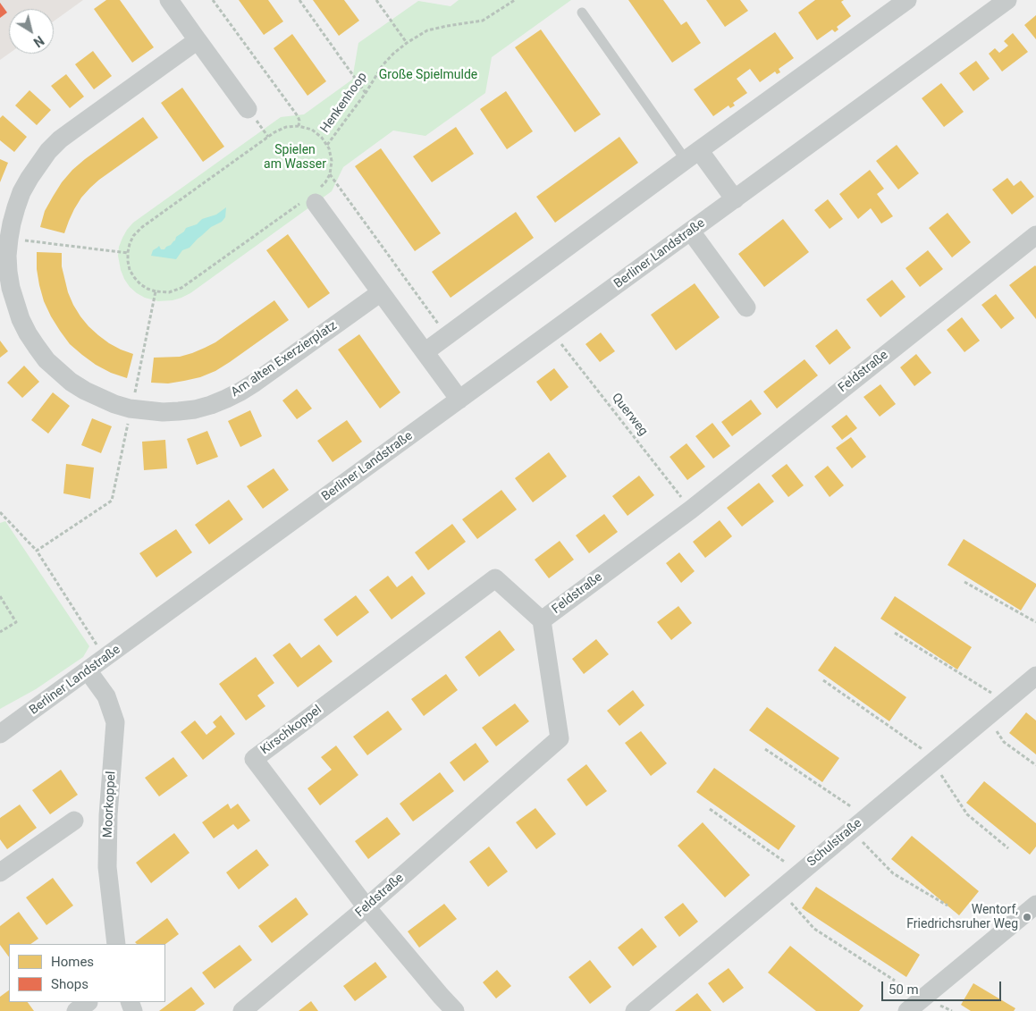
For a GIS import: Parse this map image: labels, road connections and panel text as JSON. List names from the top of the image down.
{
  "streets": {
    "street": [
      "Berliner Landstraße",
      "Am alten Exerzierplatz",
      "Feldstraße",
      "Kirschkoppel",
      "Moorkoppel",
      "Schulstraße"
    ],
    "path": ["Henkenhoop", "Querweg"]
  },
  "crossings": [
    ["Berliner Landstraße", "Querweg"],
    ["Berliner Landstraße", "Moorkoppel"],
    ["Feldstraße", "Querweg"],
    ["Feldstraße", "Kirschkoppel"]
  ],
  "parks": ["Große Spielmulde", "Spielen am Wasser"],
  "places": ["Wentorf, Friedrichsruher Weg"],
  "legend": ["Homes", "Shops"],
  "scale_bar": "50 m",
  "north": "bottom right"
}
